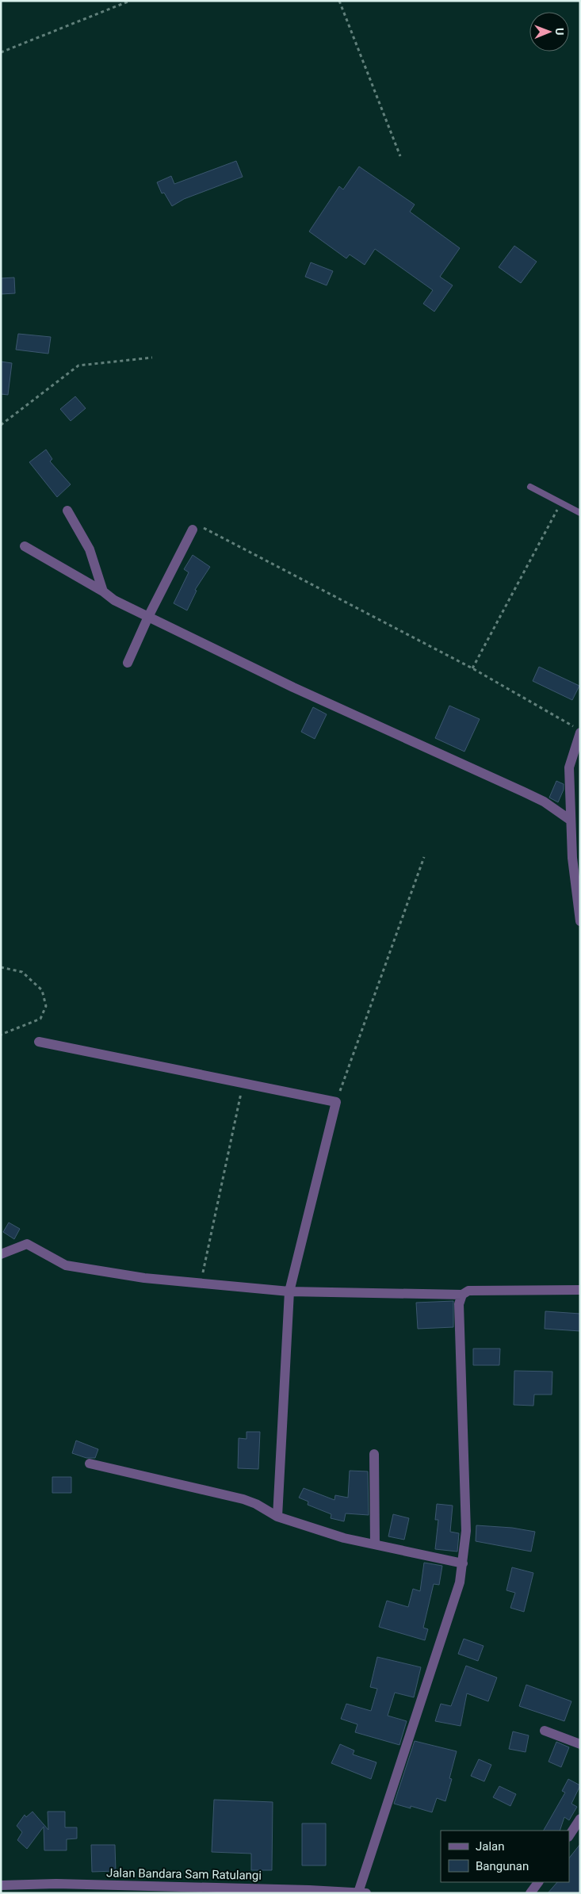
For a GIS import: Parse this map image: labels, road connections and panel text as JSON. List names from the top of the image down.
{
  "streets": {
    "street": ["Jalan Bandara Sam Ratulangi"]
  },
  "legend": ["Jalan", "Bangunan"],
  "north": "right"
}
